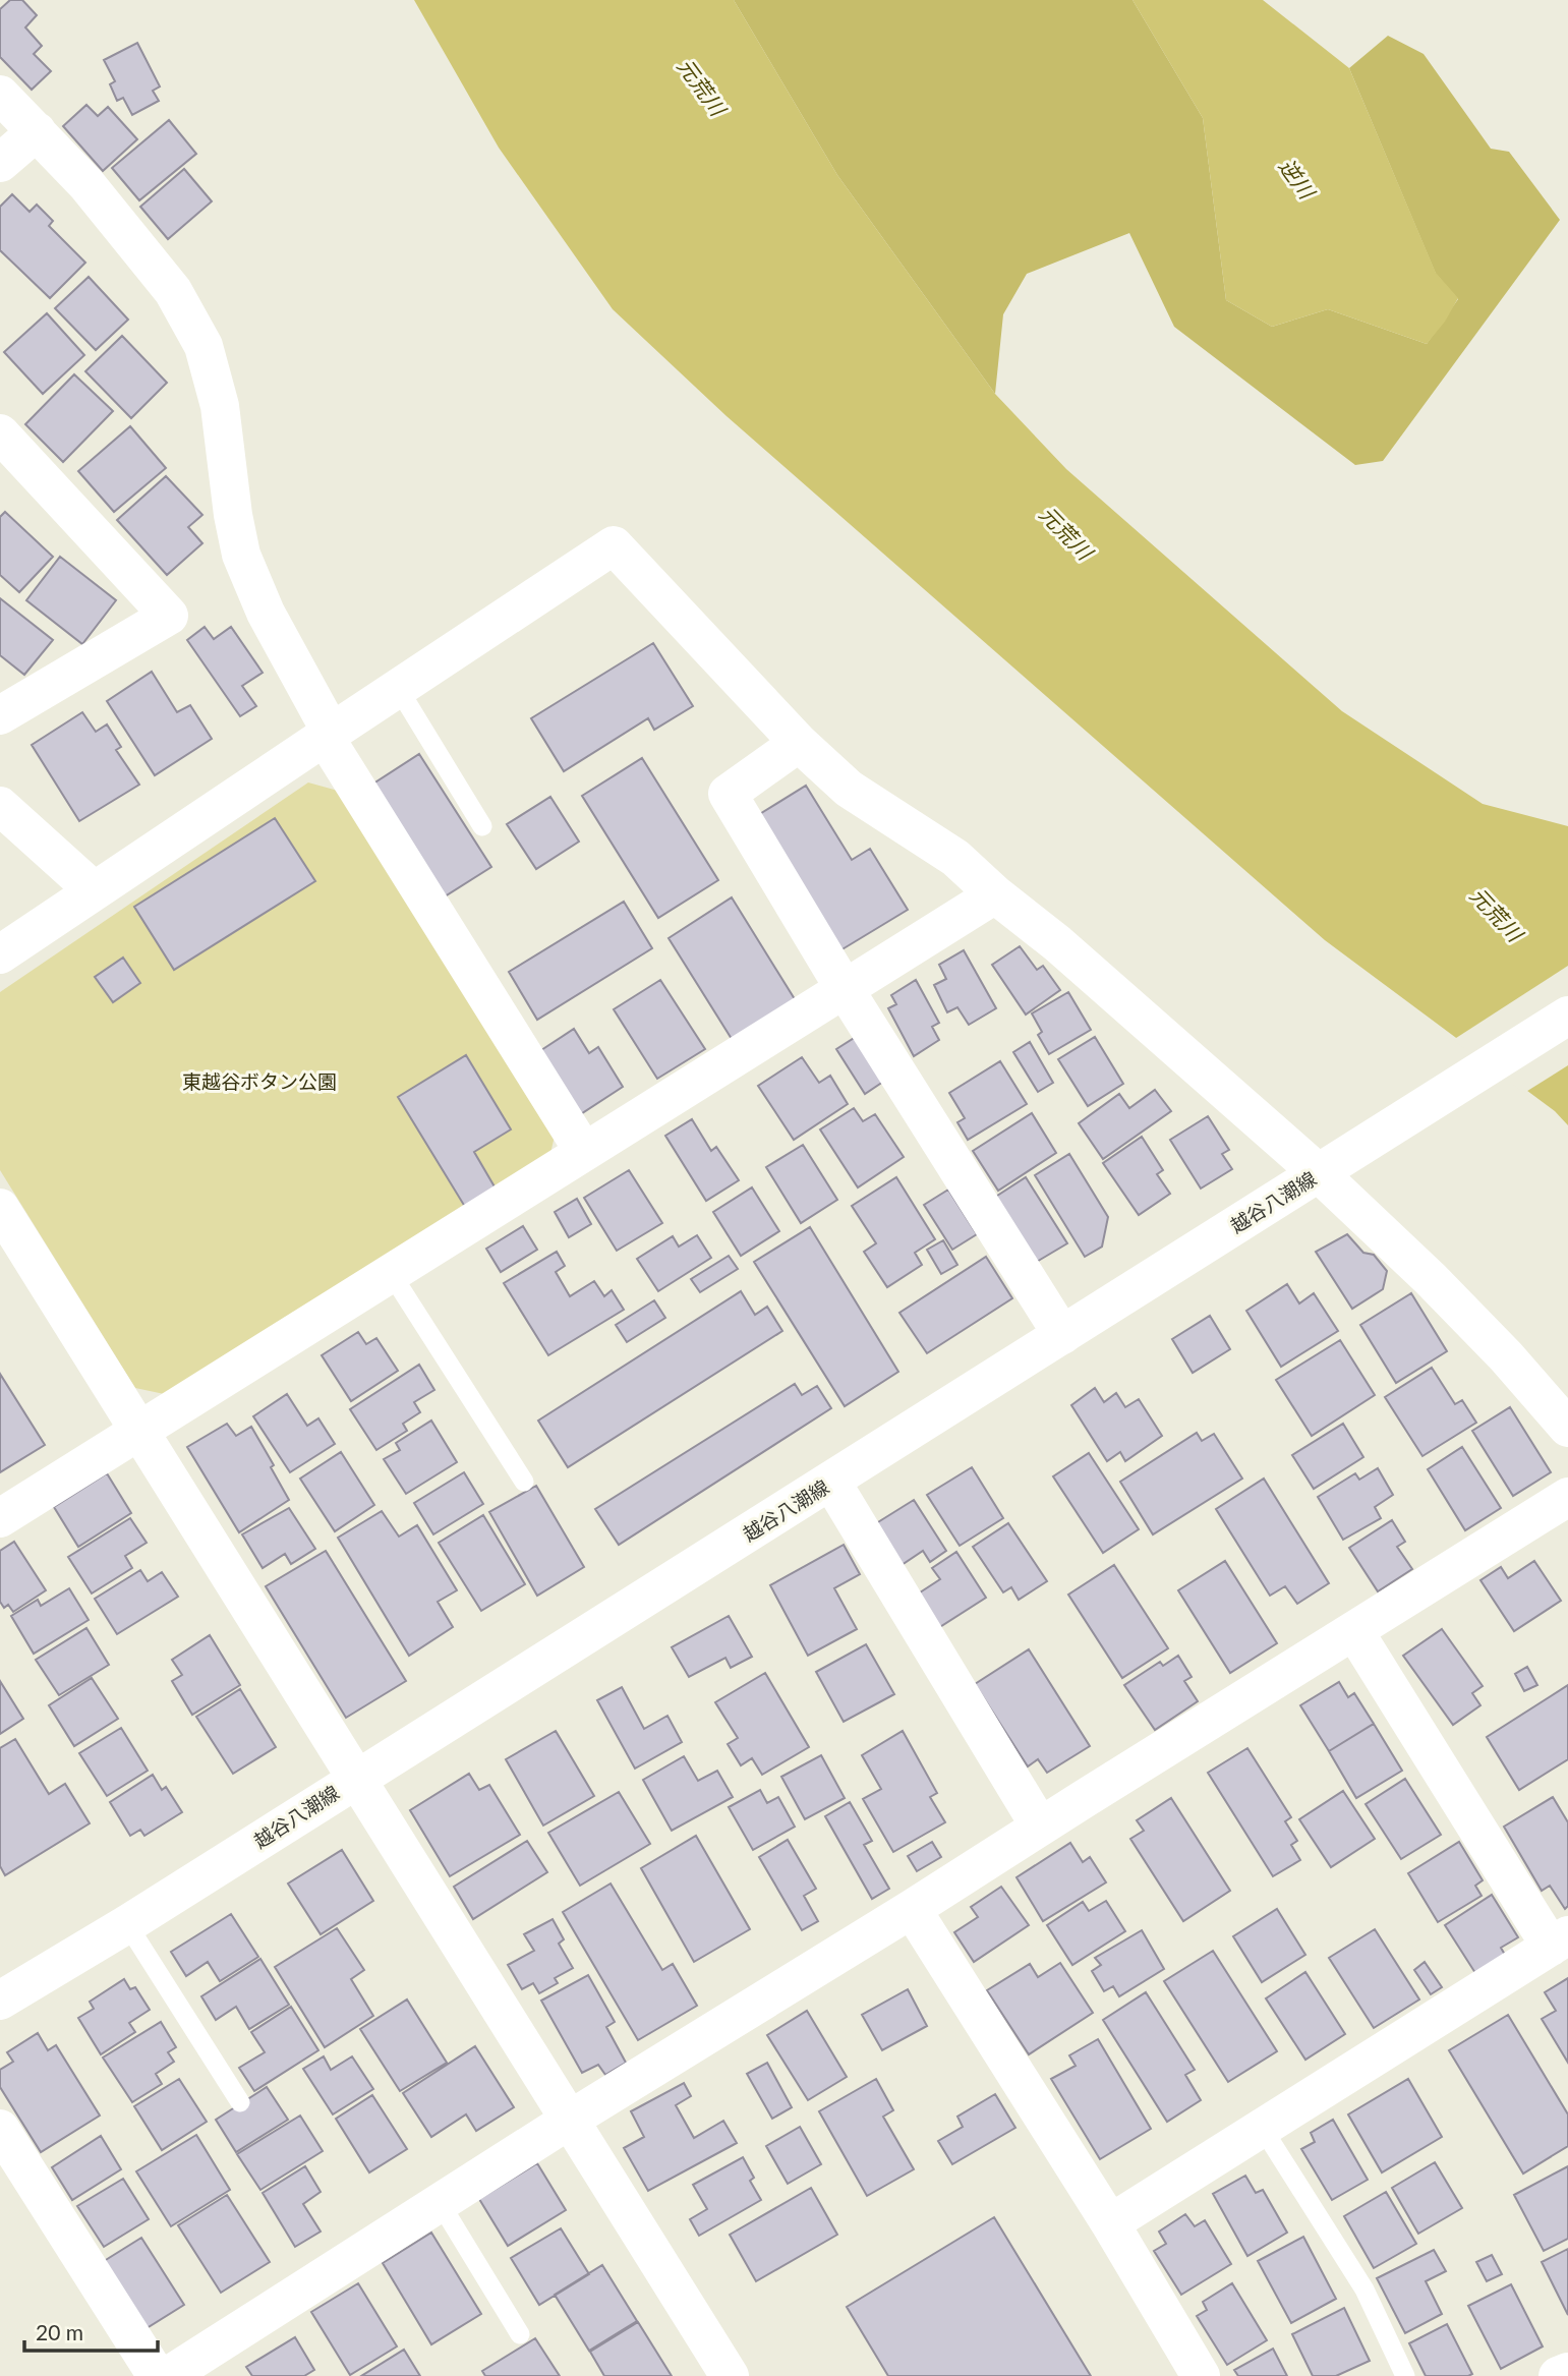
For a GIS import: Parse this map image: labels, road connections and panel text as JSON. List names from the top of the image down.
{
  "streets": {
    "street": ["越谷八潮線"]
  },
  "water": ["元荒川", "逆川"],
  "parks": ["東越谷ボタン公園"],
  "scale_bar": "20 m"
}
